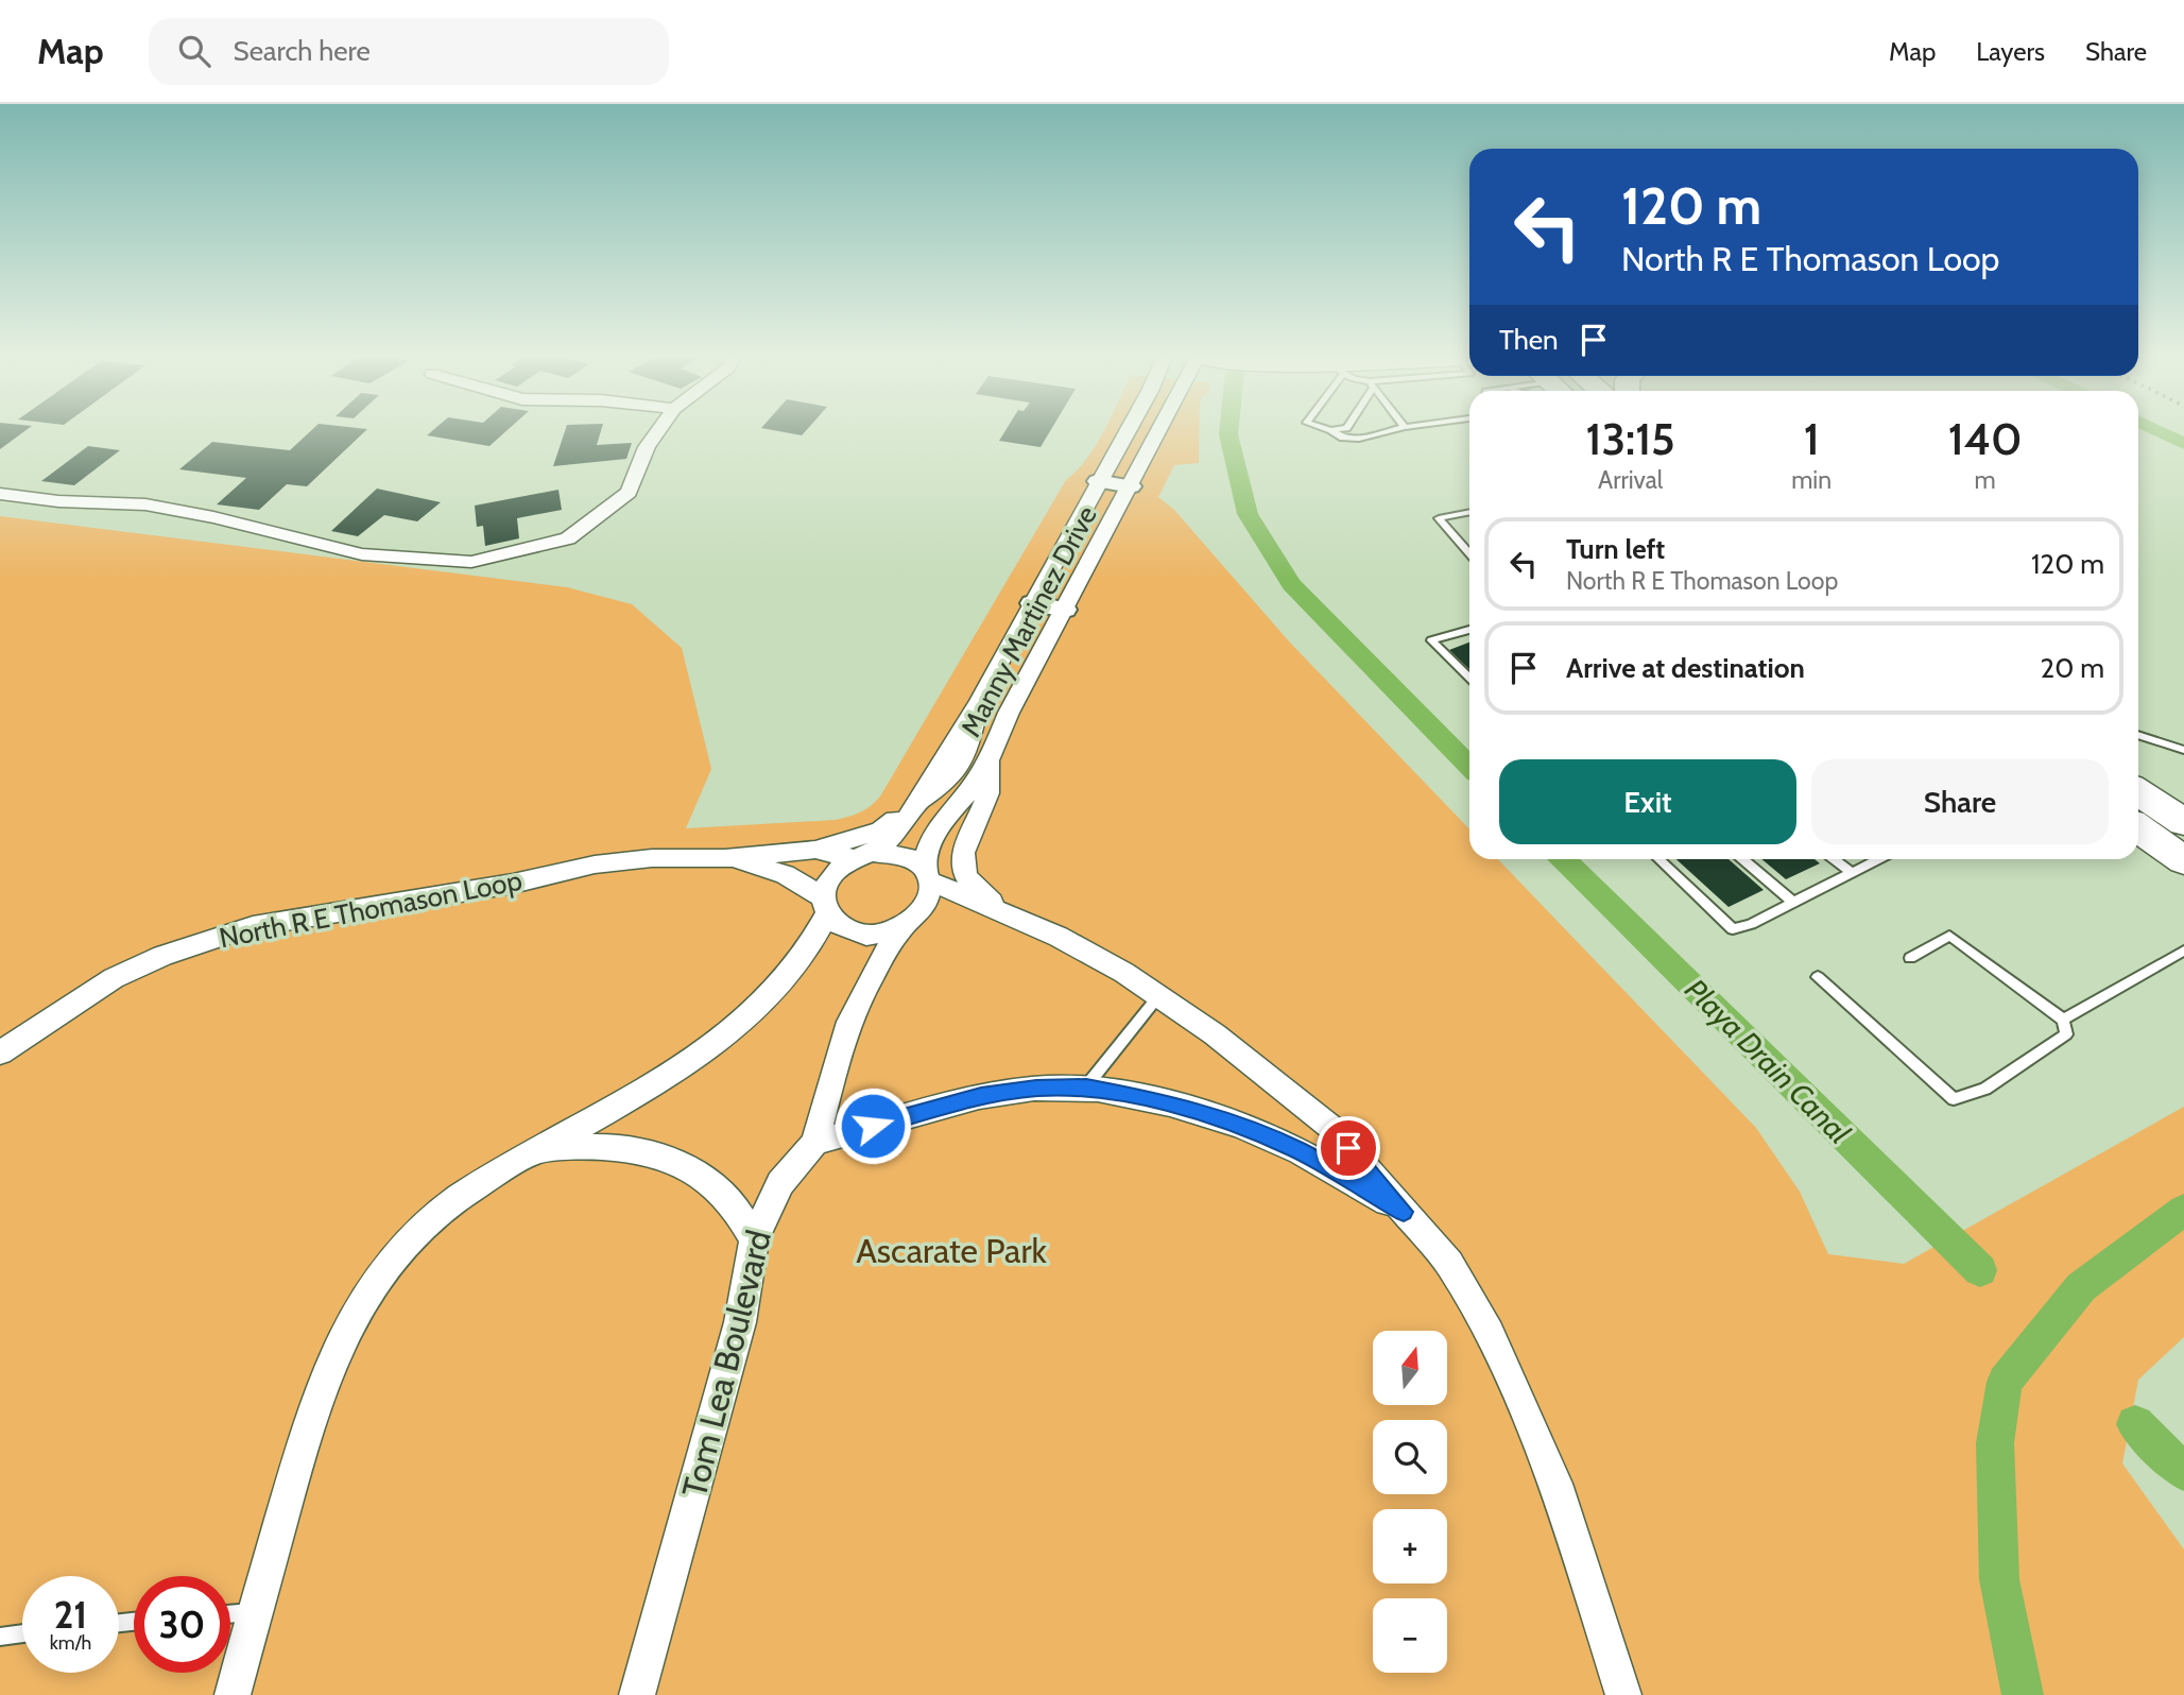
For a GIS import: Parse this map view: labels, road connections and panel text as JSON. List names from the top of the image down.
{
  "streets": {
    "street": ["Manny Martinez Drive", "North R E Thomason Loop", "Tom Lea Boulevard"]
  },
  "crossings": [
    ["Manny Martinez Drive", "North R E Thomason Loop"],
    ["Manny Martinez Drive", "Tom Lea Boulevard"],
    ["North R E Thomason Loop", "Tom Lea Boulevard"]
  ],
  "water": ["Playa Drain Canal"],
  "parks": ["Ascarate Park"],
  "north": "top",
  "page": {
    "header": "Map",
    "search": "Search here",
    "nav": ["Map", "Layers", "Share"],
    "turn": ["120 m", "North R E Thomason Loop"],
    "then": "Then",
    "eta": [
      "13:15",
      "Arrival",
      "1",
      "min",
      "140",
      "m"
    ],
    "list": [
      {
        "name": "Turn left",
        "note": "North R E Thomason Loop",
        "value": "120 m"
      },
      {
        "name": "Arrive at destination",
        "value": "20 m"
      }
    ],
    "buttons": ["Exit", "Share"],
    "map_buttons": ["+", "−"],
    "speed": "21 km/h",
    "limit": "30"
  }
}
